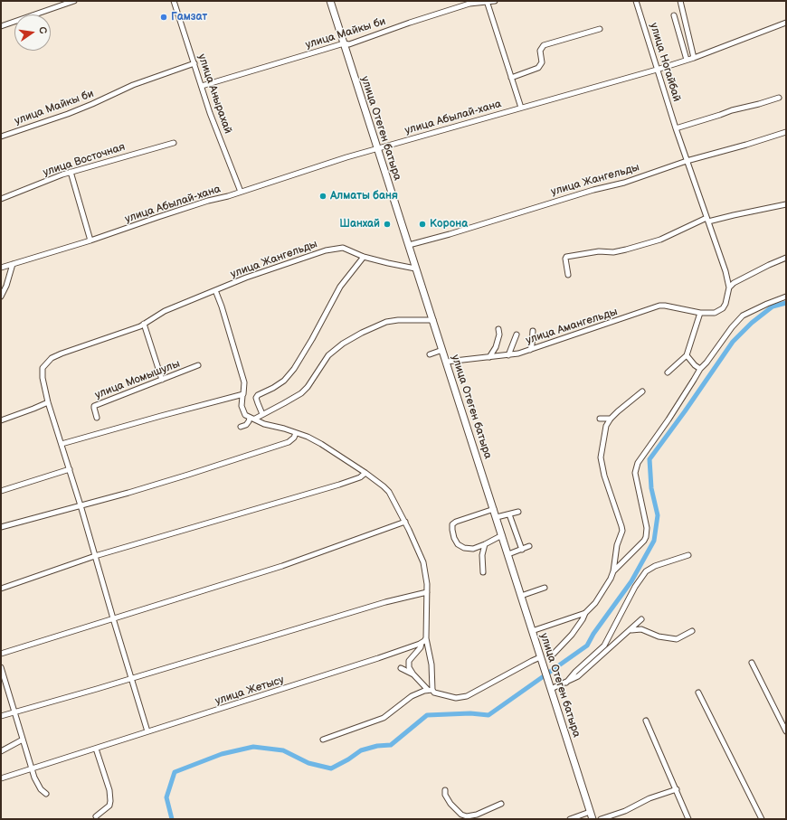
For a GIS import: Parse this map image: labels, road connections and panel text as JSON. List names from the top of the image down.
{
  "streets": {
    "main road": ["улица Отеген батыра"],
    "street": [
      "улица Майкы би",
      "улица Ногайбай",
      "улица Анырахай",
      "улица Абылай-хана",
      "улица Восточная",
      "улица Жангельды",
      "улица Амангельды",
      "улица Момышулы",
      "улица Жетысу"
    ]
  },
  "crossings": [
    ["улица Майкы би", "улица Анырахай"],
    ["улица Майкы би", "улица Отеген батыра"],
    ["улица Ногайбай", "улица Абылай-хана"],
    ["улица Ногайбай", "улица Жангельды"],
    ["улица Ногайбай", "улица Амангельды"],
    ["улица Анырахай", "улица Абылай-хана"],
    ["улица Абылай-хана", "улица Отеген батыра"],
    ["улица Отеген батыра", "улица Жангельды"],
    ["улица Отеген батыра", "улица Амангельды"],
    ["улица Жангельды", "улица Жетысу"]
  ],
  "places": [
    "Гамзат",
    "Алматы баня",
    "Шанхай",
    "Корона"
  ],
  "north": "right"
}
